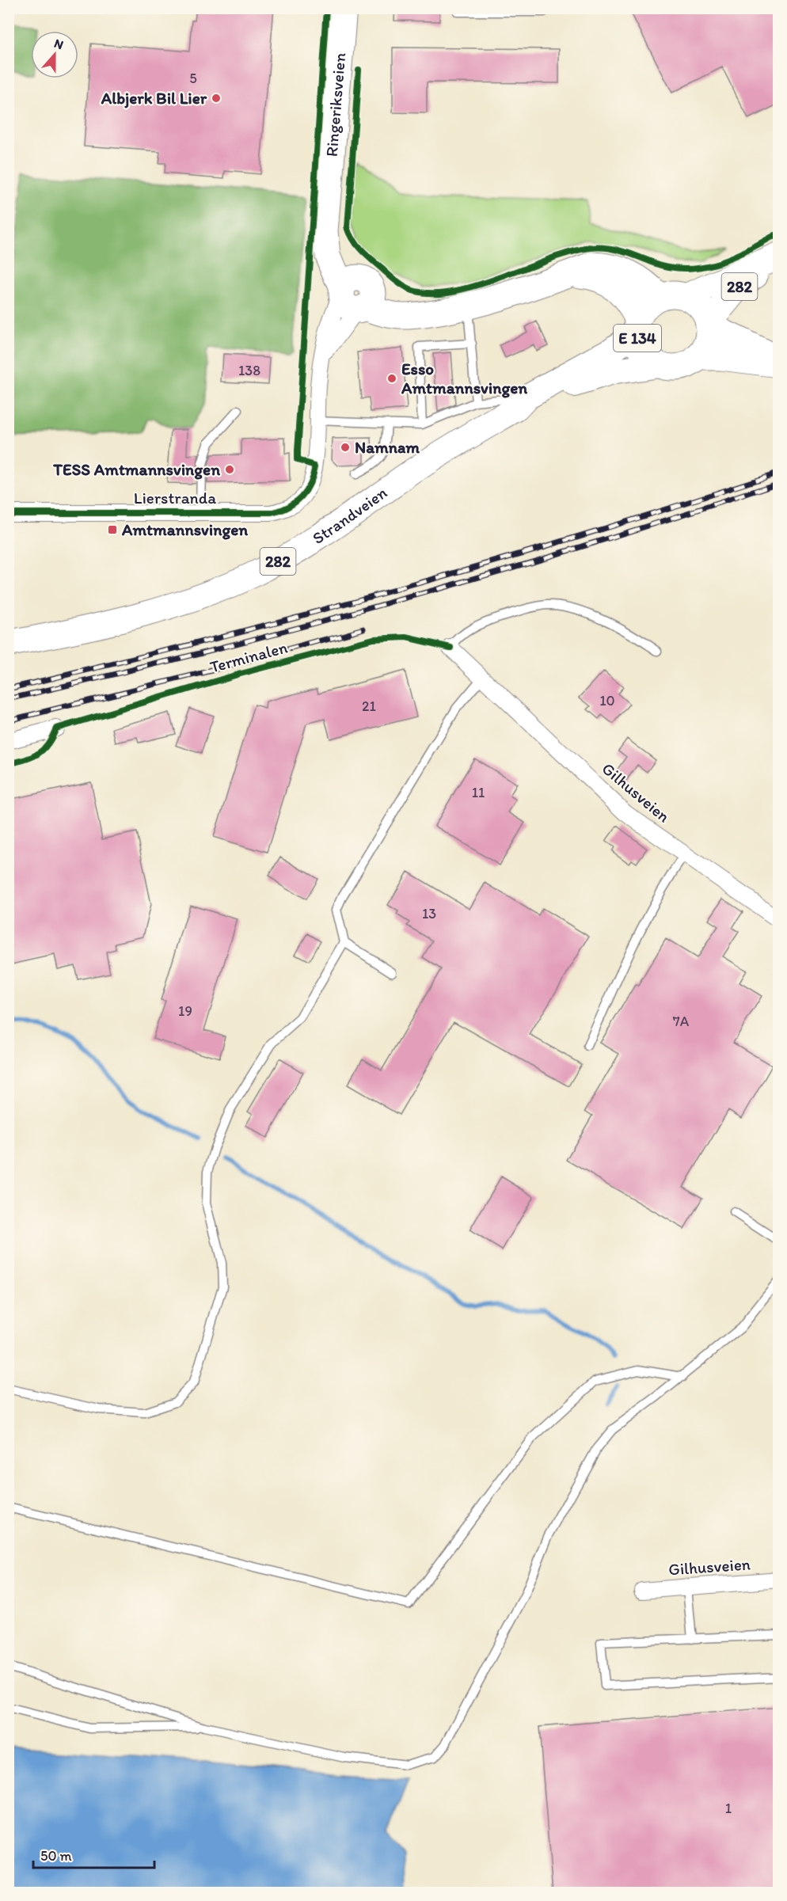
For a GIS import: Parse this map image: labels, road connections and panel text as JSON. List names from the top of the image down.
{
  "streets": {
    "highway": ["Ringeriksveien", "E 134"],
    "main road": ["282", "Strandveien"],
    "street": ["Lierstranda", "Gilhusveien"],
    "cycle path": ["Terminalen"]
  },
  "crossings": [
    ["Ringeriksveien", "E 134"],
    ["Ringeriksveien", "Lierstranda"],
    ["282", "E 134"],
    ["282", "Strandveien"],
    ["E 134", "Lierstranda"],
    ["E 134", "Strandveien"]
  ],
  "places": {
    "other": [
      "Albjerk Bil Lier",
      "Esso Amtmannsvingen",
      "Namnam",
      "TESS Amtmannsvingen"
    ],
    "transit": ["Amtmannsvingen"]
  },
  "house_numbers": [
    "5",
    "138",
    "10",
    "21",
    "11",
    "13",
    "19",
    "7A",
    "1"
  ],
  "scale_bar": "50 m",
  "north": "top"
}
